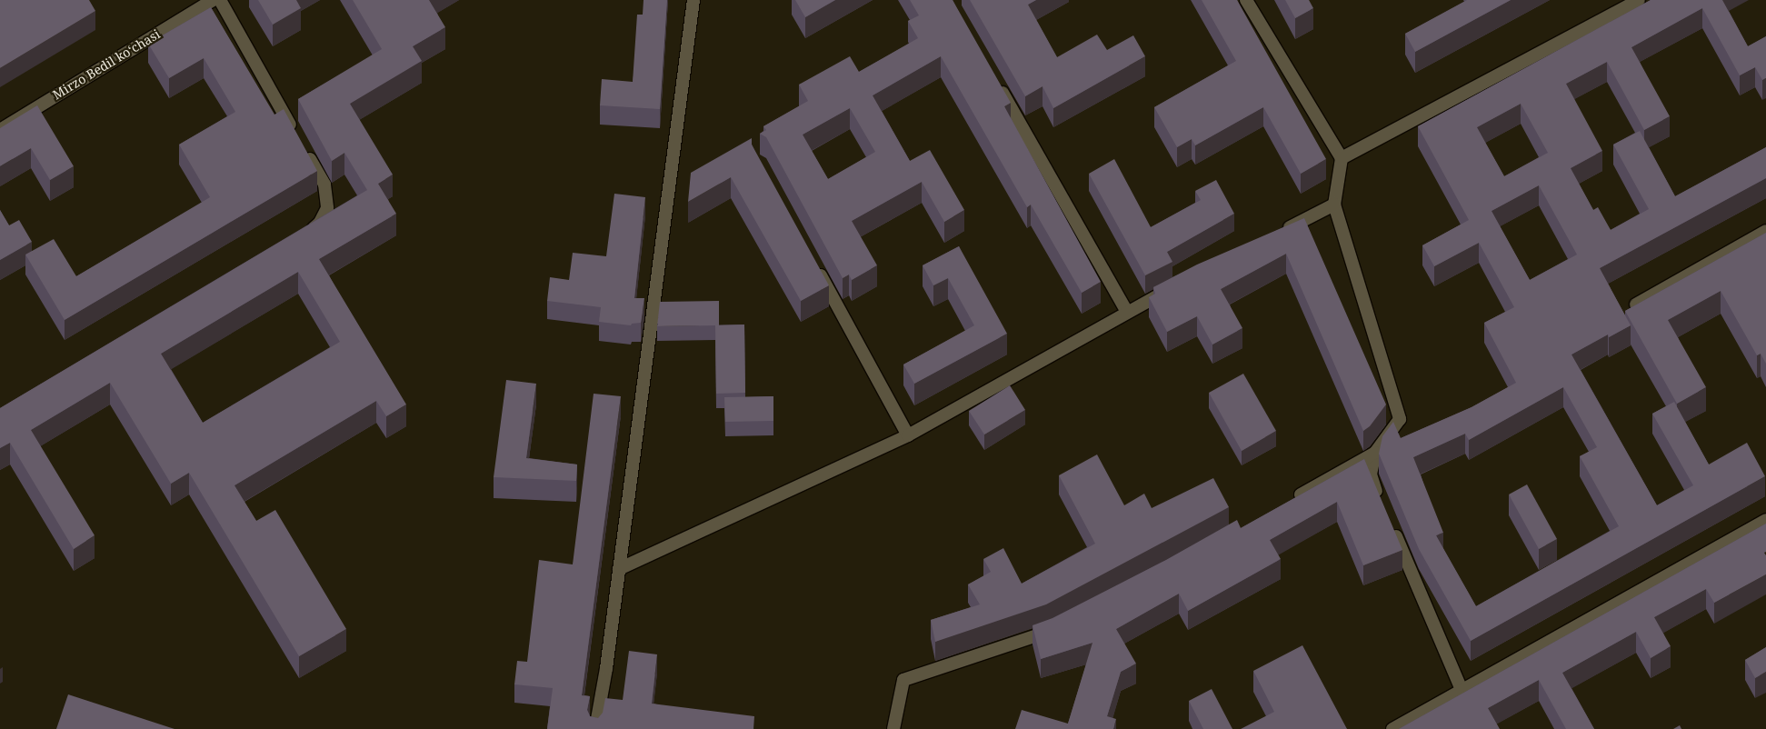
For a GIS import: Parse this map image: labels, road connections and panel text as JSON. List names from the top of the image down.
{
  "streets": {
    "street": ["Mirzo Bedil koʻchasi"]
  }
}
